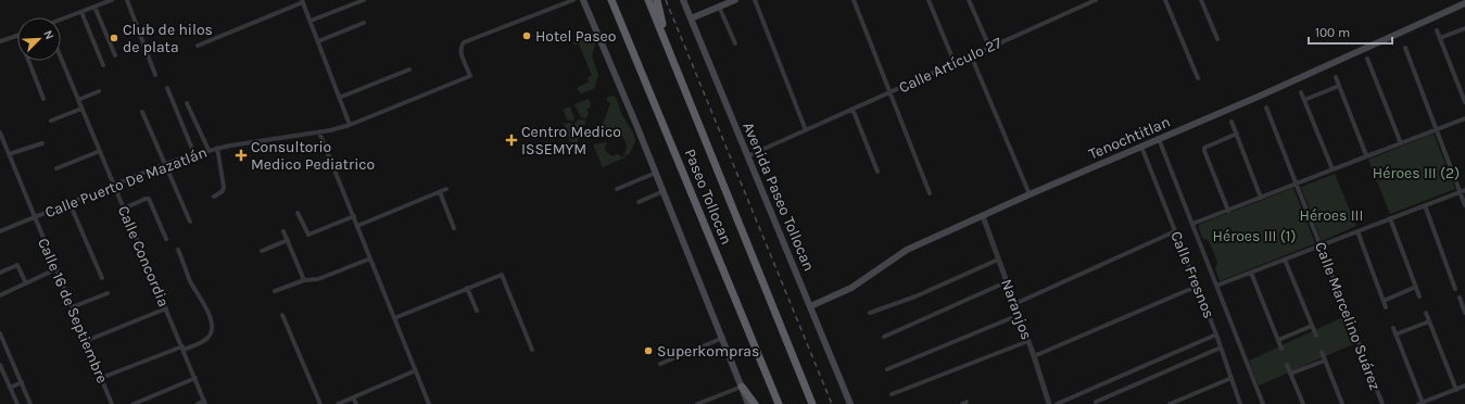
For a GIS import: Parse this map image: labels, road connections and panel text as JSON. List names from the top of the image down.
{
  "streets": {
    "highway": ["Paseo Tollocan"],
    "main road": ["Tenochtitlan", "Avenida Paseo Tollocan"],
    "street": [
      "Calle Artículo 27",
      "Calle Puerto De Mazatlán",
      "Calle Concordia",
      "Calle Fresnos",
      "Naranjos",
      "Calle 16 de Septiembre",
      "Calle Marcelino Suárez"
    ]
  },
  "crossings": [
    ["Calle Artículo 27", "Avenida Paseo Tollocan"],
    ["Tenochtitlan", "Avenida Paseo Tollocan"],
    ["Tenochtitlan", "Calle Fresnos"],
    ["Tenochtitlan", "Naranjos"],
    ["Calle Puerto De Mazatlán", "Calle Concordia"],
    ["Calle Puerto De Mazatlán", "Calle 16 de Septiembre"]
  ],
  "parks": ["Héroes III (2)", "Héroes III", "Héroes III (1)"],
  "places": {
    "other": ["Hotel Paseo", "Club de hilos de plata", "Superkompras"],
    "health": ["Centro Medico ISSEMYM", "Consultorio Medico Pediatrico"]
  },
  "scale_bar": "100 m",
  "north": "top right"
}
